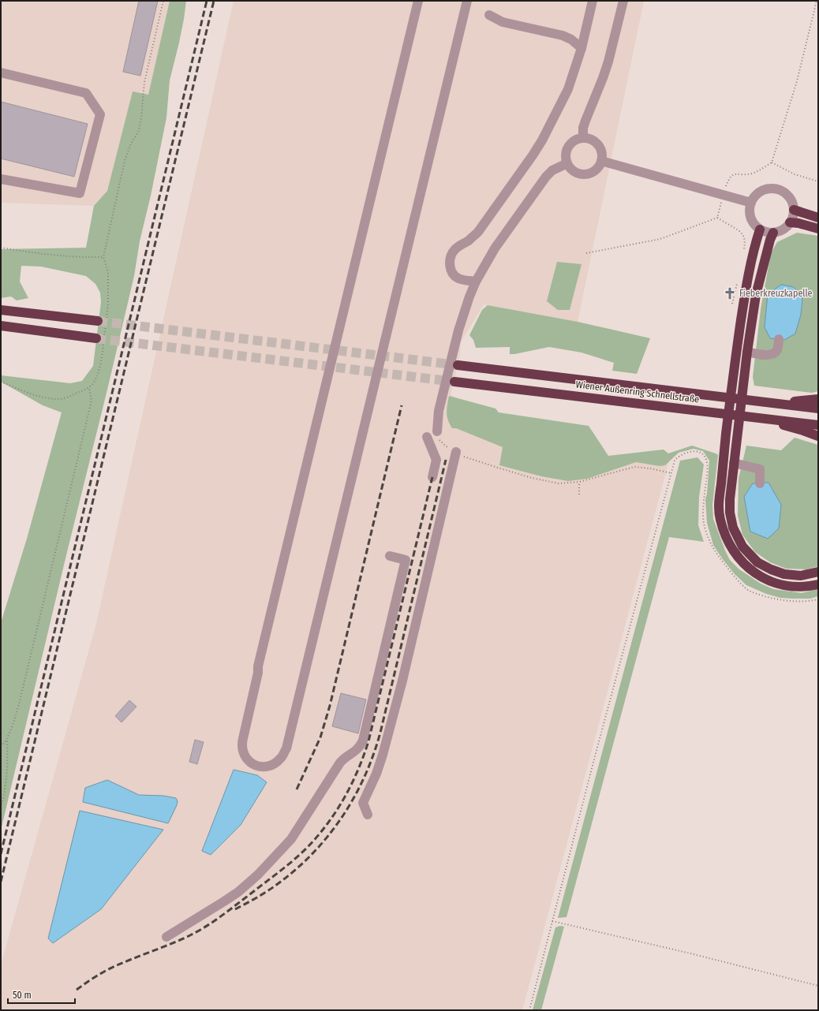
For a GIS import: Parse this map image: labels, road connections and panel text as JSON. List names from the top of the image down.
{
  "streets": {
    "highway": ["Wiener Außenring Schnellstraße"]
  },
  "places": {
    "church": ["Fieberkreuzkapelle"]
  },
  "scale_bar": "50 m"
}
